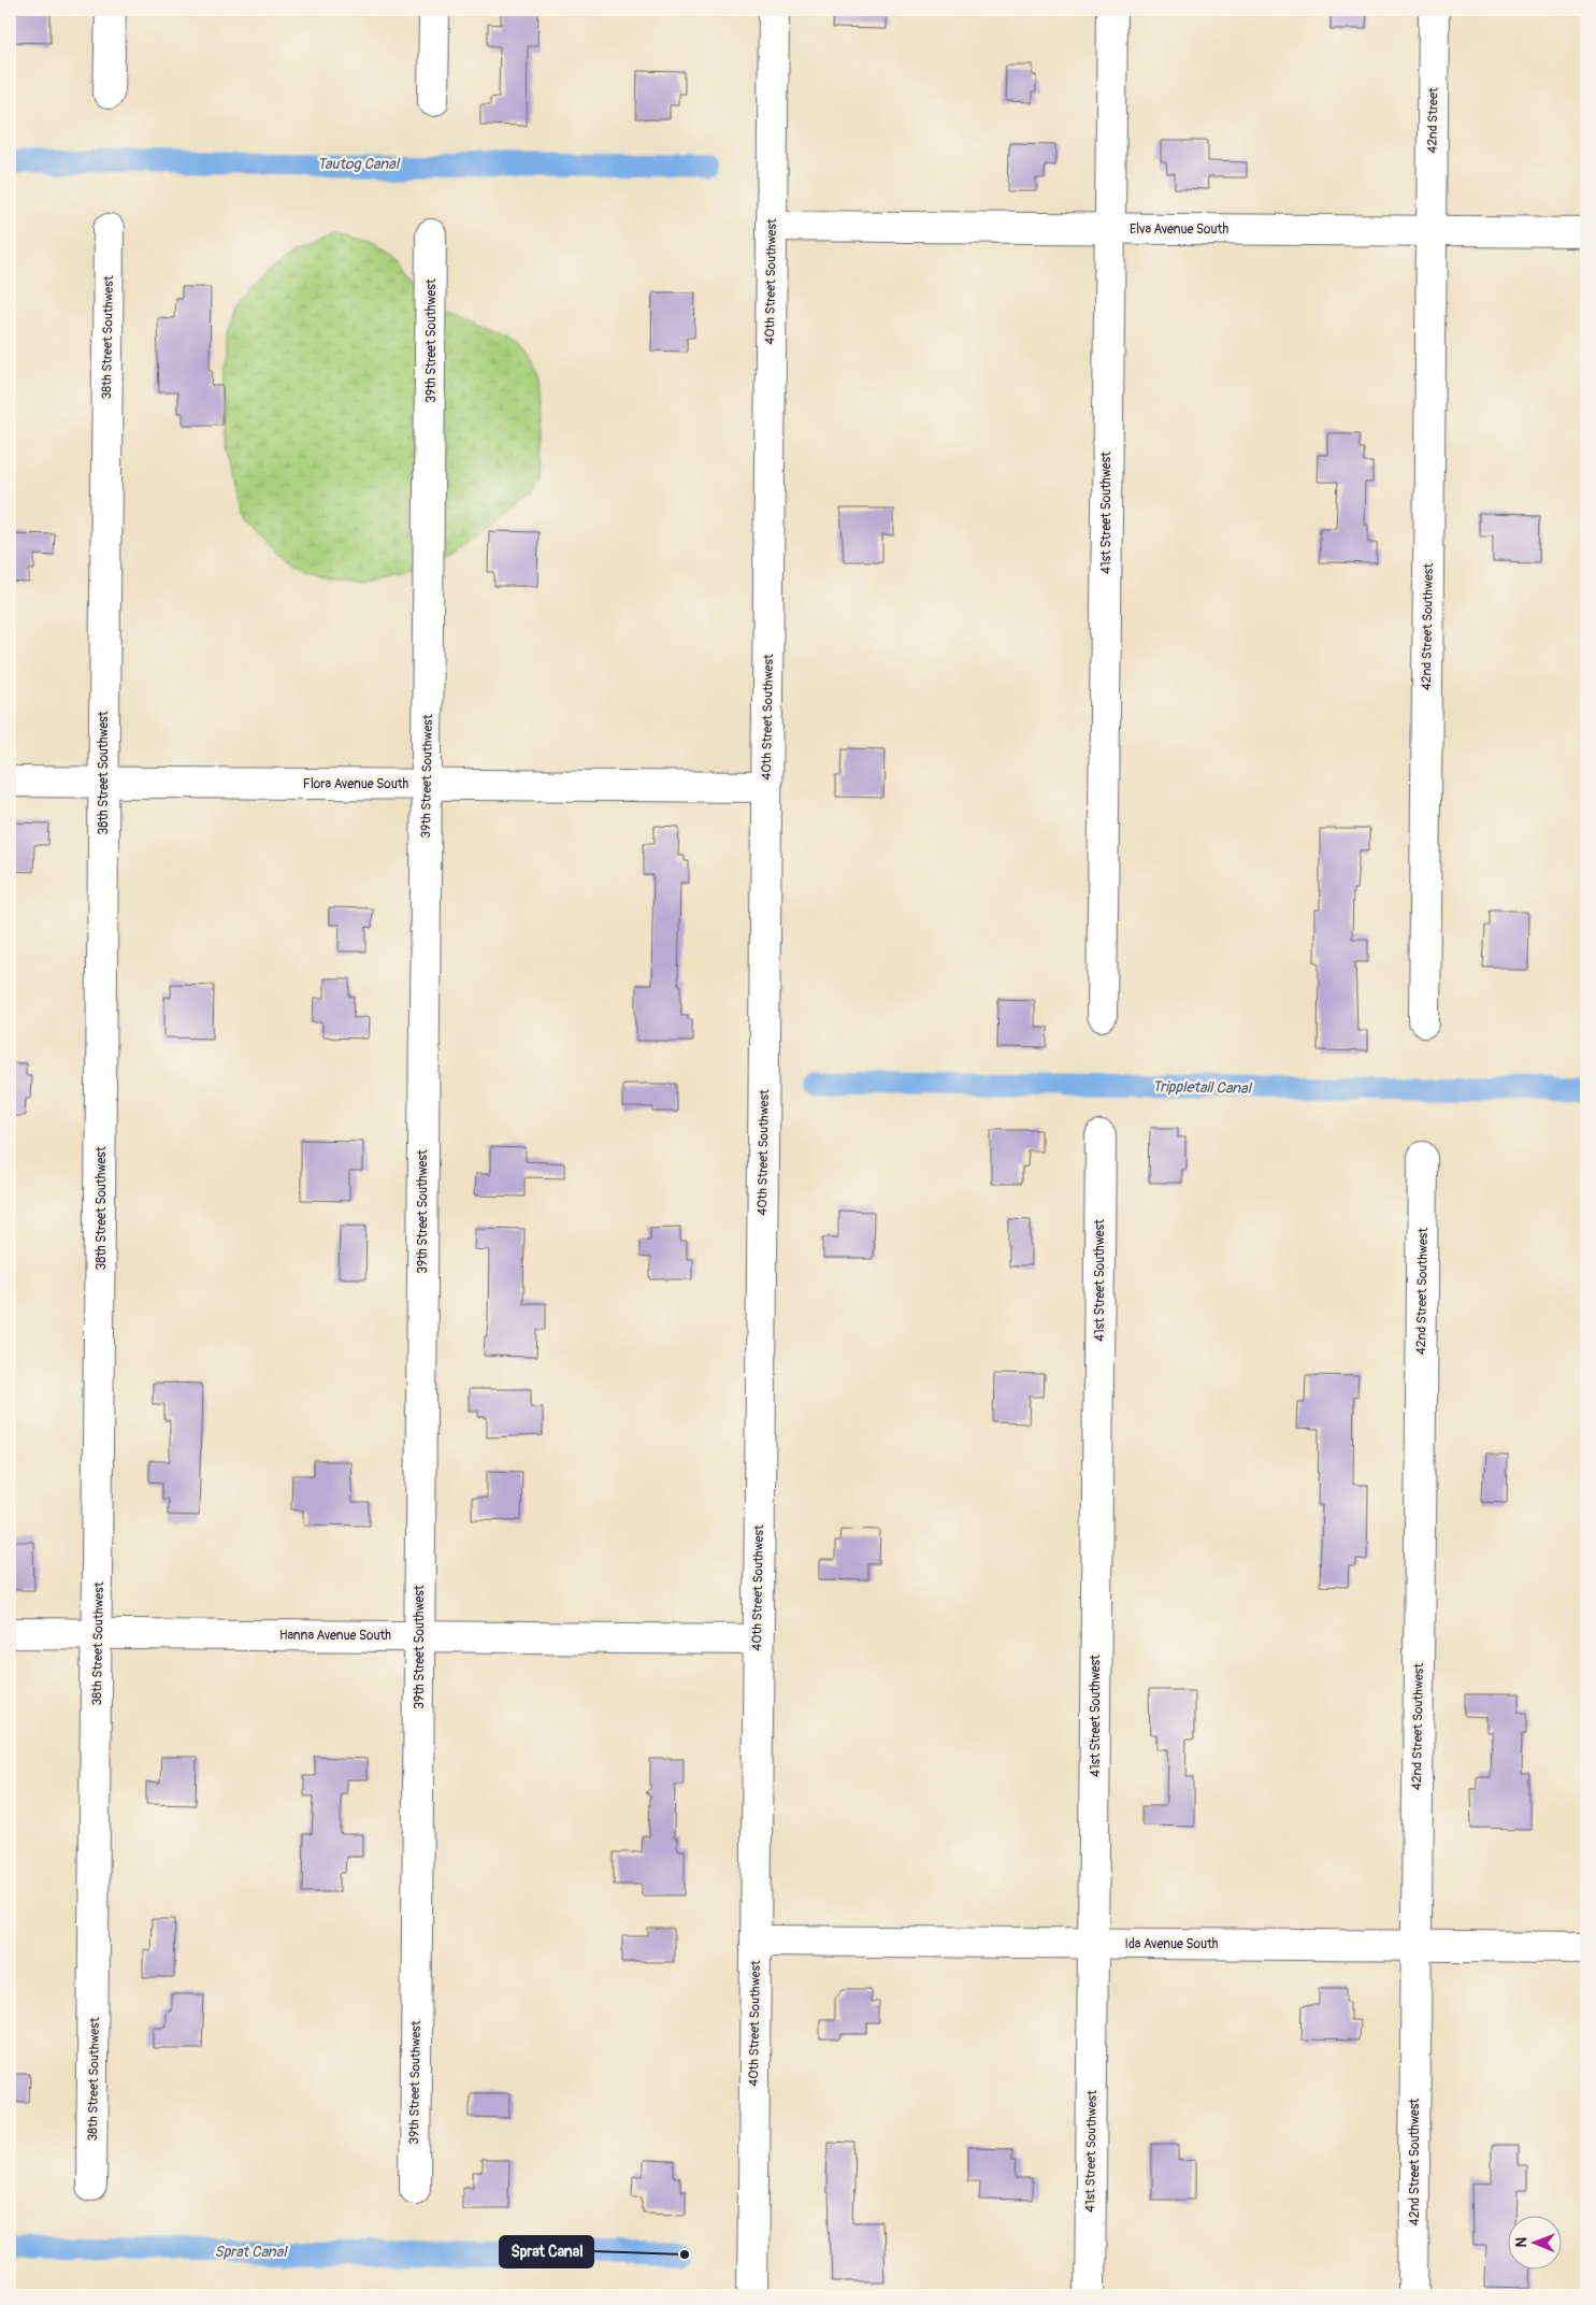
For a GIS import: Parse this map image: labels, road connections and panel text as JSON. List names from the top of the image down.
{
  "streets": {
    "street": [
      "42nd Street",
      "Elva Avenue South",
      "40th Street Southwest",
      "38th Street Southwest",
      "39th Street Southwest",
      "41st Street Southwest",
      "42nd Street Southwest",
      "Flora Avenue South",
      "Hanna Avenue South",
      "Ida Avenue South"
    ]
  },
  "crossings": [
    ["42nd Street", "Elva Avenue South"],
    ["42nd Street", "42nd Street Southwest"],
    ["Elva Avenue South", "40th Street Southwest"],
    ["Elva Avenue South", "41st Street Southwest"],
    ["Elva Avenue South", "42nd Street Southwest"],
    ["40th Street Southwest", "Flora Avenue South"],
    ["40th Street Southwest", "Hanna Avenue South"],
    ["40th Street Southwest", "Ida Avenue South"],
    ["38th Street Southwest", "Flora Avenue South"],
    ["38th Street Southwest", "Hanna Avenue South"],
    ["39th Street Southwest", "Flora Avenue South"],
    ["39th Street Southwest", "Hanna Avenue South"],
    ["41st Street Southwest", "Ida Avenue South"],
    ["42nd Street Southwest", "Ida Avenue South"]
  ],
  "water": ["Tautog Canal", "Trippletail Canal", "Sprat Canal"],
  "places": ["Sprat Canal"],
  "north": "left"
}
